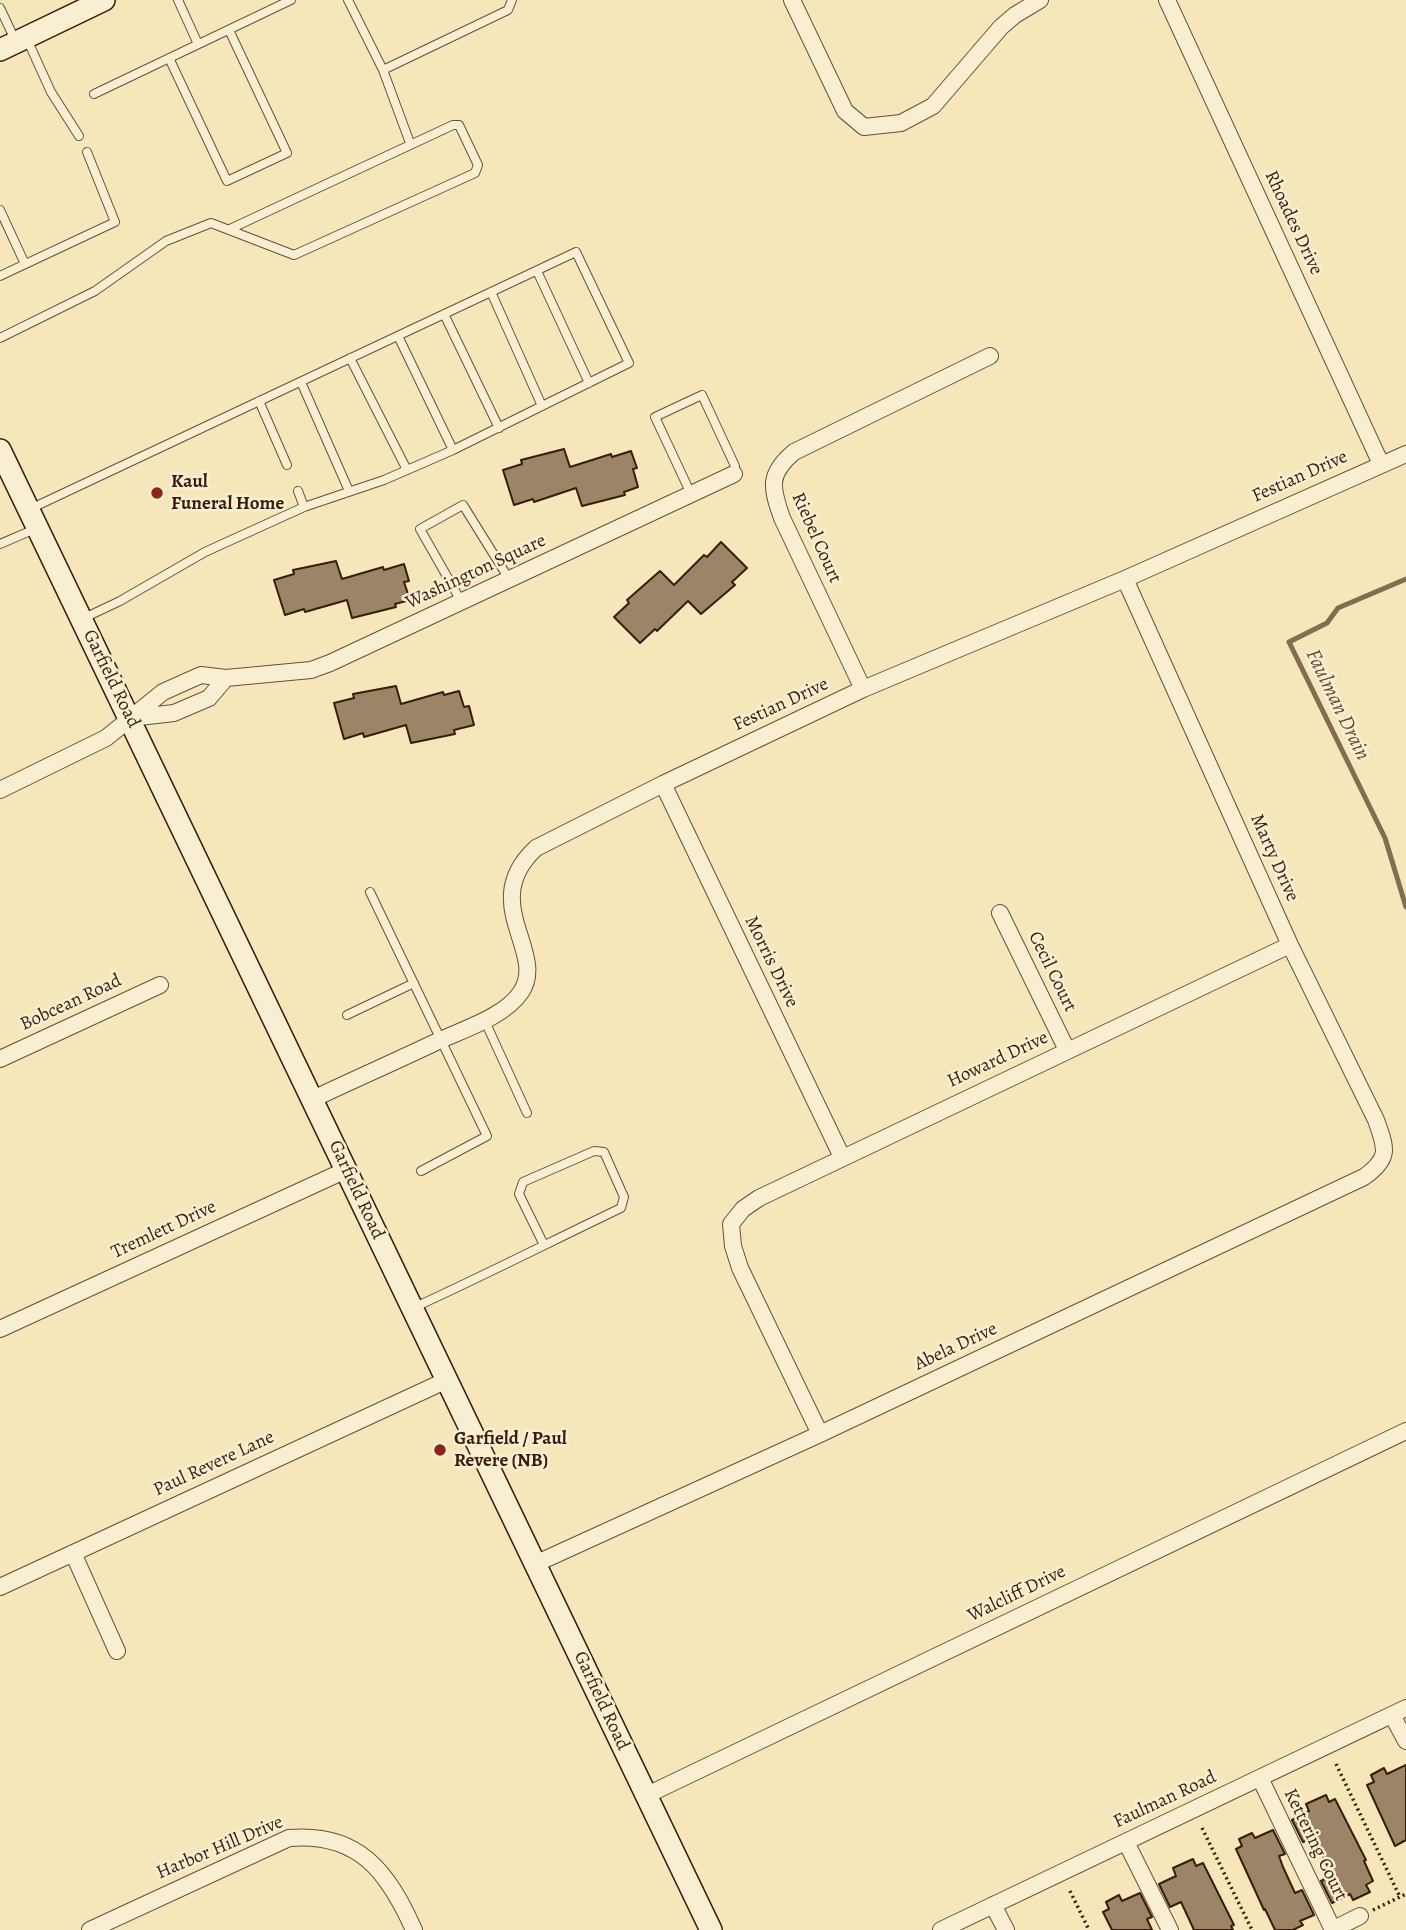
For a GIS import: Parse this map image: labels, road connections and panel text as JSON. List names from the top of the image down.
{
  "streets": {
    "main road": ["Garfield Road"],
    "street": [
      "Rhoades Drive",
      "Festian Drive",
      "Riebel Court",
      "Washington Square",
      "Marty Drive",
      "Morris Drive",
      "Cecil Court",
      "Bobcean Road",
      "Howard Drive",
      "Tremlett Drive",
      "Abela Drive",
      "Paul Revere Lane",
      "Walcliff Drive",
      "Faulman Road",
      "Kettering Court",
      "Harbor Hill Drive"
    ]
  },
  "crossings": [
    ["Rhoades Drive", "Festian Drive"],
    ["Festian Drive", "Riebel Court"],
    ["Festian Drive", "Garfield Road"],
    ["Festian Drive", "Marty Drive"],
    ["Festian Drive", "Morris Drive"],
    ["Washington Square", "Garfield Road"],
    ["Garfield Road", "Tremlett Drive"],
    ["Garfield Road", "Abela Drive"],
    ["Garfield Road", "Paul Revere Lane"],
    ["Garfield Road", "Walcliff Drive"],
    ["Marty Drive", "Howard Drive"],
    ["Marty Drive", "Abela Drive"],
    ["Morris Drive", "Howard Drive"],
    ["Cecil Court", "Howard Drive"],
    ["Howard Drive", "Abela Drive"],
    ["Faulman Road", "Kettering Court"]
  ],
  "water": ["Faulman Drain"],
  "places": ["Kaul Funeral Home", "Garfield / Paul Revere (NB)"]
}
